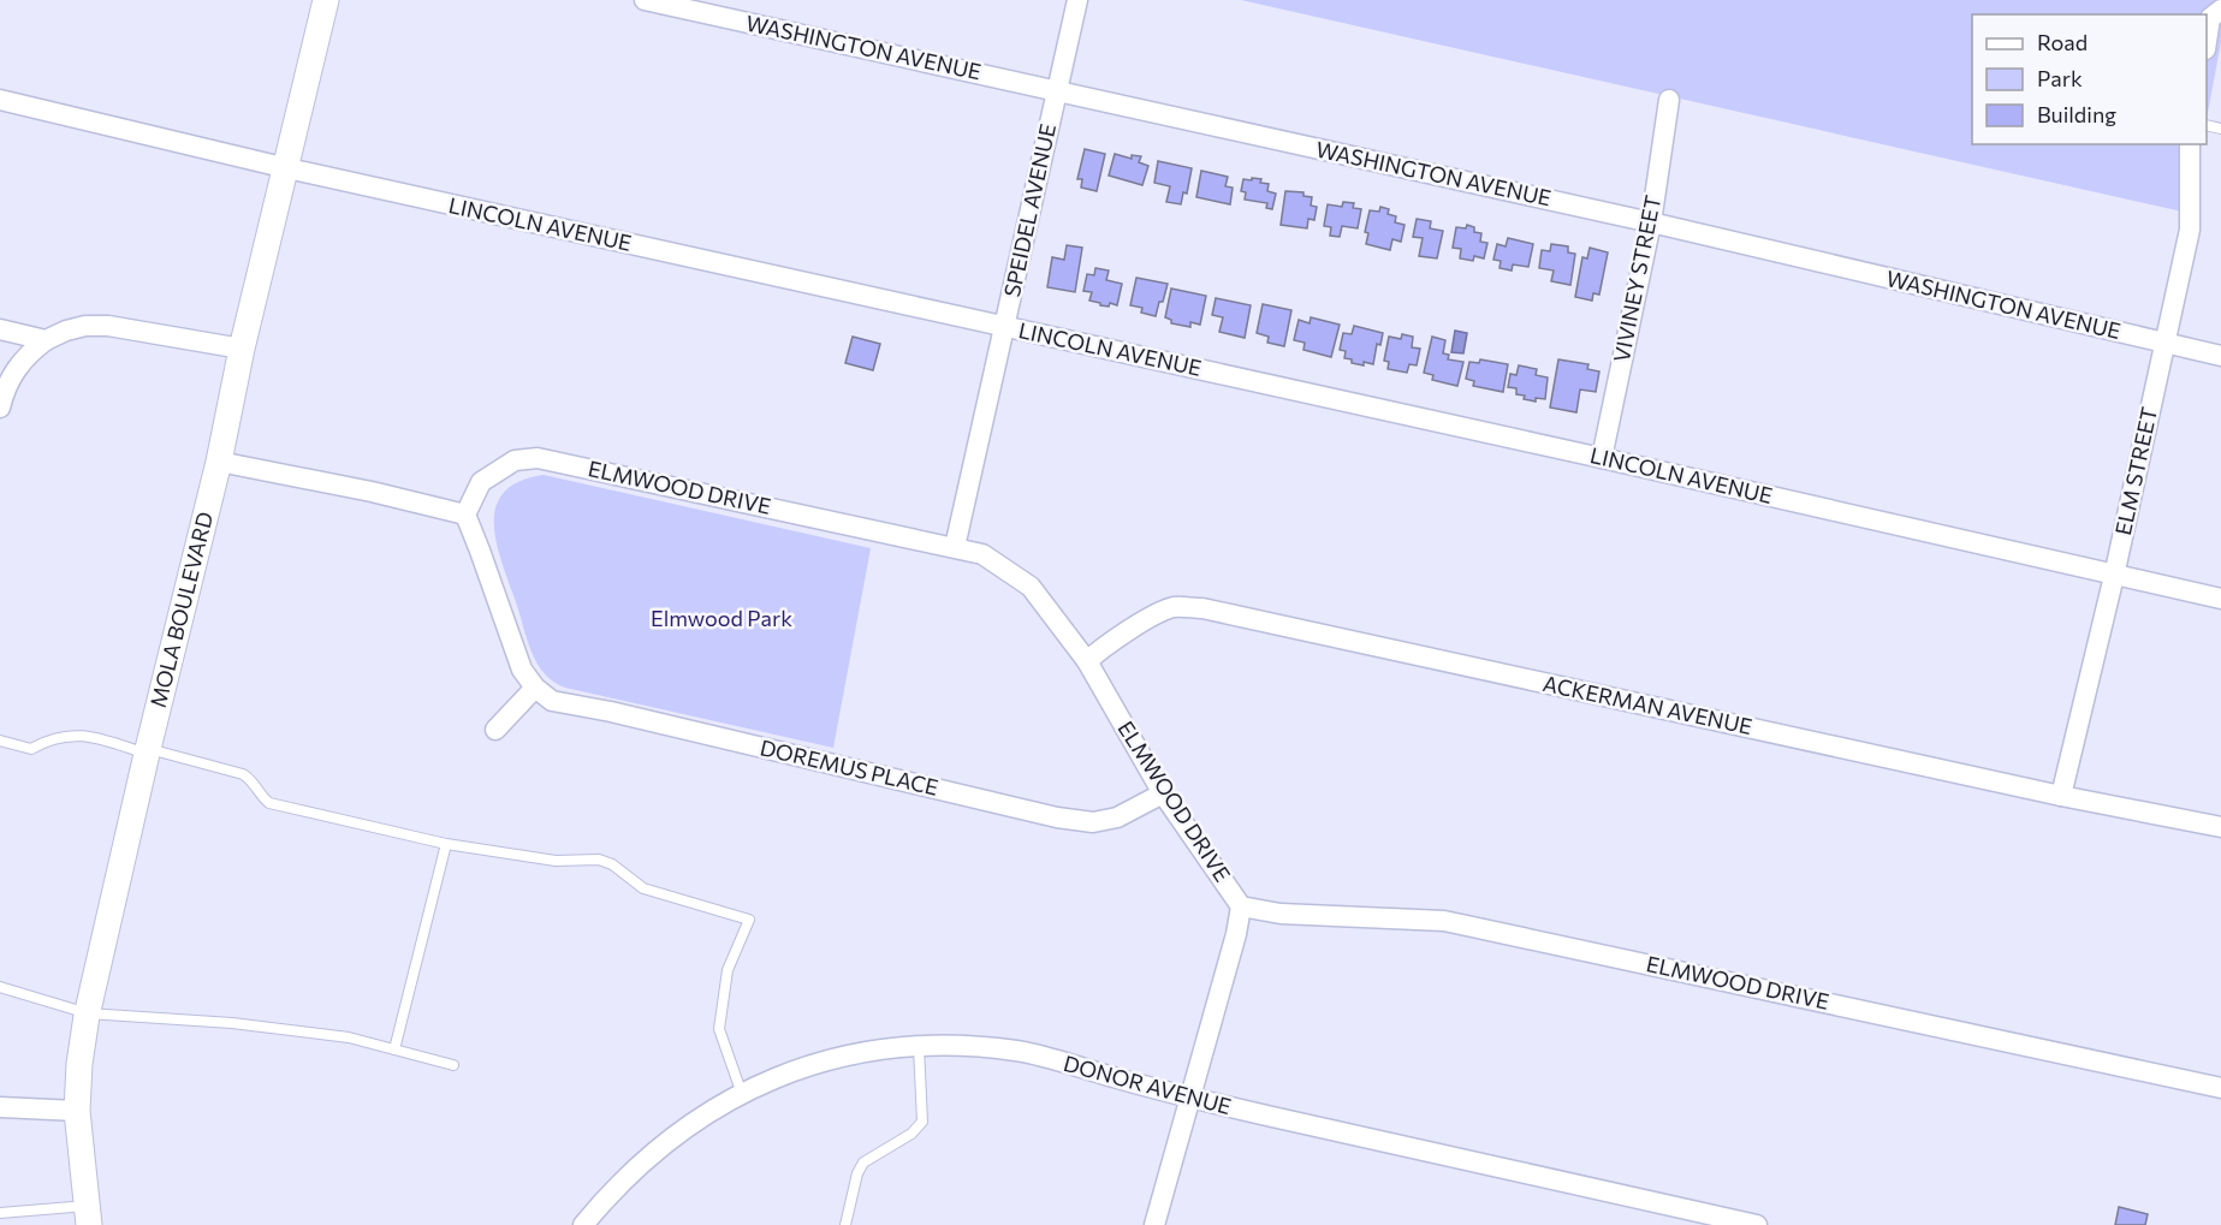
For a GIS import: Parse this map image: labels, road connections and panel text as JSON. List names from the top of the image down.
{
  "streets": {
    "street": [
      "WASHINGTON AVENUE",
      "SPEIDEL AVENUE",
      "LINCOLN AVENUE",
      "VIVINEY STREET",
      "ELM STREET",
      "ELMWOOD DRIVE",
      "MOLA BOULEVARD",
      "ACKERMAN AVENUE",
      "DOREMUS PLACE",
      "DONOR AVENUE"
    ]
  },
  "crossings": [
    ["WASHINGTON AVENUE", "SPEIDEL AVENUE"],
    ["WASHINGTON AVENUE", "VIVINEY STREET"],
    ["WASHINGTON AVENUE", "ELM STREET"],
    ["SPEIDEL AVENUE", "LINCOLN AVENUE"],
    ["SPEIDEL AVENUE", "ELMWOOD DRIVE"],
    ["LINCOLN AVENUE", "VIVINEY STREET"],
    ["LINCOLN AVENUE", "ELM STREET"],
    ["LINCOLN AVENUE", "MOLA BOULEVARD"],
    ["ELM STREET", "ACKERMAN AVENUE"],
    ["ELMWOOD DRIVE", "ACKERMAN AVENUE"],
    ["ELMWOOD DRIVE", "DOREMUS PLACE"]
  ],
  "parks": ["Elmwood Park"],
  "legend": ["Road", "Park", "Building"]
}
